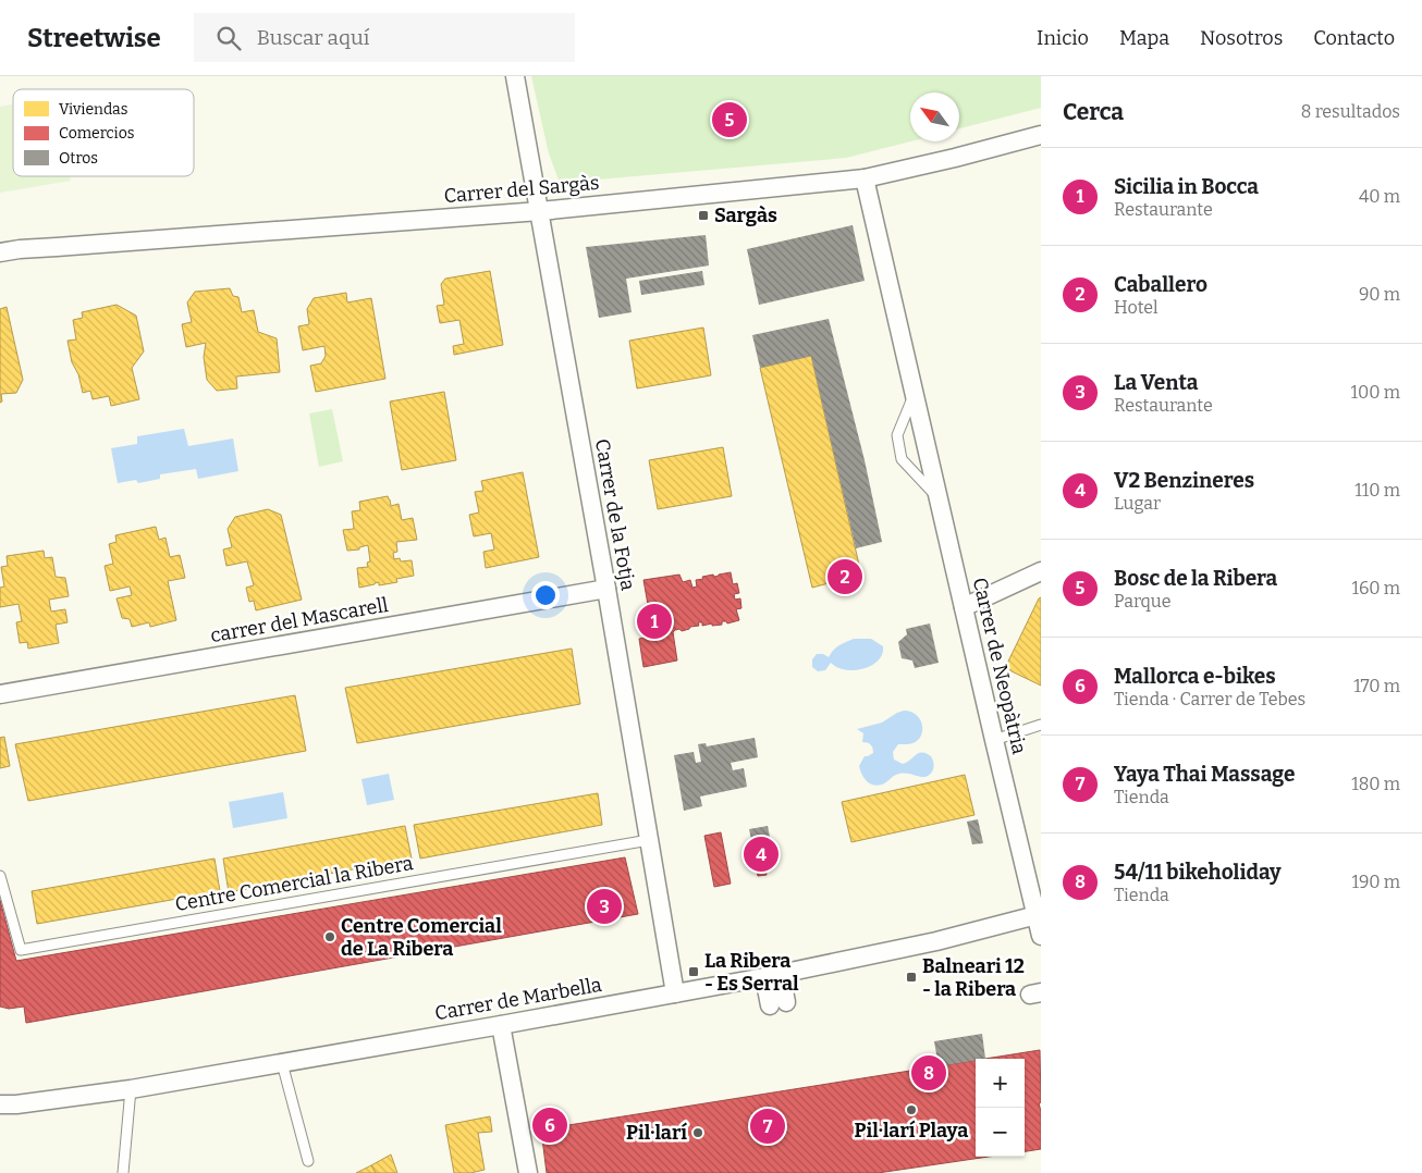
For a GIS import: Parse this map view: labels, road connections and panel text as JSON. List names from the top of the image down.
{
  "streets": {
    "street": [
      "Carrer del Sargàs",
      "Carrer de la Fotja",
      "carrer del Mascarell",
      "Carrer de Neopàtria",
      "Carrer de Marbella"
    ],
    "lane": ["Centre Comercial la Ribera"]
  },
  "crossings": [
    ["Carrer del Sargàs", "Carrer de la Fotja"],
    ["Carrer del Sargàs", "Carrer de Neopàtria"],
    ["Carrer de la Fotja", "carrer del Mascarell"],
    ["Carrer de la Fotja", "Centre Comercial la Ribera"],
    ["Carrer de la Fotja", "Carrer de Marbella"],
    ["Carrer de Neopàtria", "Carrer de Marbella"]
  ],
  "places": {
    "transit": ["Sargàs", "La Ribera - Es Serral", "Balneari 12 - la Ribera"],
    "other": ["Centre Comercial de La Ribera", "Pil·larí Playa", "Pil·larí"]
  },
  "legend": ["Viviendas", "Comercios", "Otros"],
  "north": "top left",
  "page": {
    "header": "Streetwise",
    "search": "Buscar aquí",
    "nav": [
      "Inicio",
      "Mapa",
      "Nosotros",
      "Contacto"
    ],
    "heading": ["Cerca", "8 resultados"],
    "pins": [
      "5",
      "2",
      "1",
      "4",
      "3",
      "8",
      "6",
      "7"
    ],
    "list": [
      {
        "mark": "1",
        "name": "Sicilia in Bocca",
        "note": "Restaurante",
        "value": "40 m"
      },
      {
        "mark": "2",
        "name": "Caballero",
        "note": "Hotel",
        "value": "90 m"
      },
      {
        "mark": "3",
        "name": "La Venta",
        "note": "Restaurante",
        "value": "100 m"
      },
      {
        "mark": "4",
        "name": "V2 Benzineres",
        "note": "Lugar",
        "value": "110 m"
      },
      {
        "mark": "5",
        "name": "Bosc de la Ribera",
        "note": "Parque",
        "value": "160 m"
      },
      {
        "mark": "6",
        "name": "Mallorca e-bikes",
        "note": "Tienda · Carrer de Tebes",
        "value": "170 m"
      },
      {
        "mark": "7",
        "name": "Yaya Thai Massage",
        "note": "Tienda",
        "value": "180 m"
      },
      {
        "mark": "8",
        "name": "54/11 bikeholiday",
        "note": "Tienda",
        "value": "190 m"
      }
    ],
    "map_buttons": ["+", "−"]
  }
}
